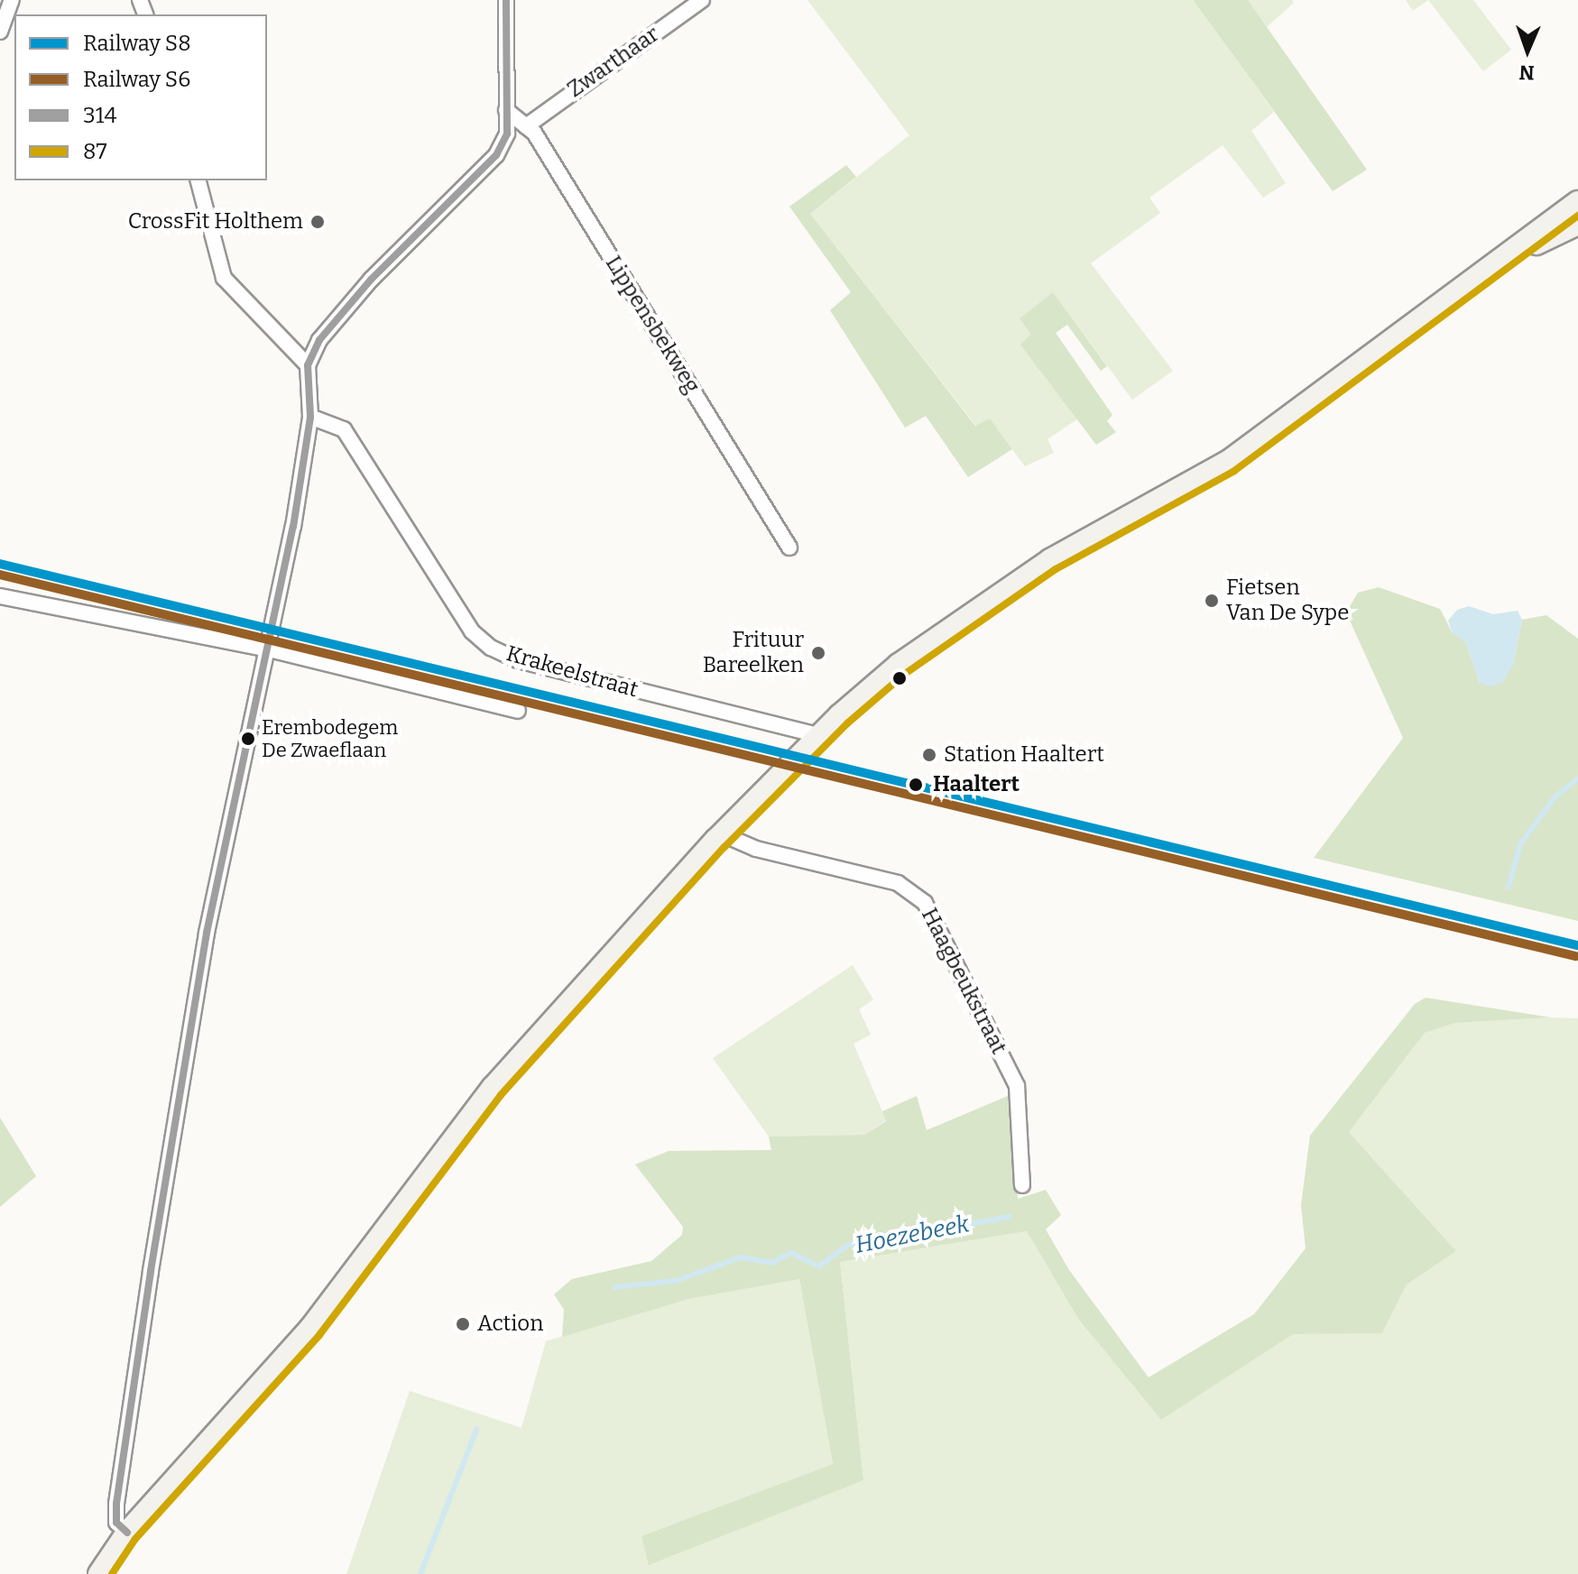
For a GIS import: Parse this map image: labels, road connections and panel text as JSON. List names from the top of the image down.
{
  "streets": {
    "street": [
      "Zwarthaar",
      "Lippensbekweg",
      "Krakeelstraat",
      "Haagbeukstraat"
    ]
  },
  "crossings": [
    ["Zwarthaar", "Lippensbekweg"]
  ],
  "water": ["Hoezebeek"],
  "places": [
    "CrossFit Holthem",
    "Fietsen Van De Sype",
    "Frituur Bareelken",
    "Erembodegem De Zwaeflaan",
    "Station Haaltert",
    "Haaltert",
    "Action"
  ],
  "lines": [
    "transit line 314",
    "transit line 87",
    "rail line S8",
    "rail line S6"
  ],
  "legend": [
    "Railway S8",
    "Railway S6",
    "314",
    "87"
  ],
  "north": "bottom"
}
